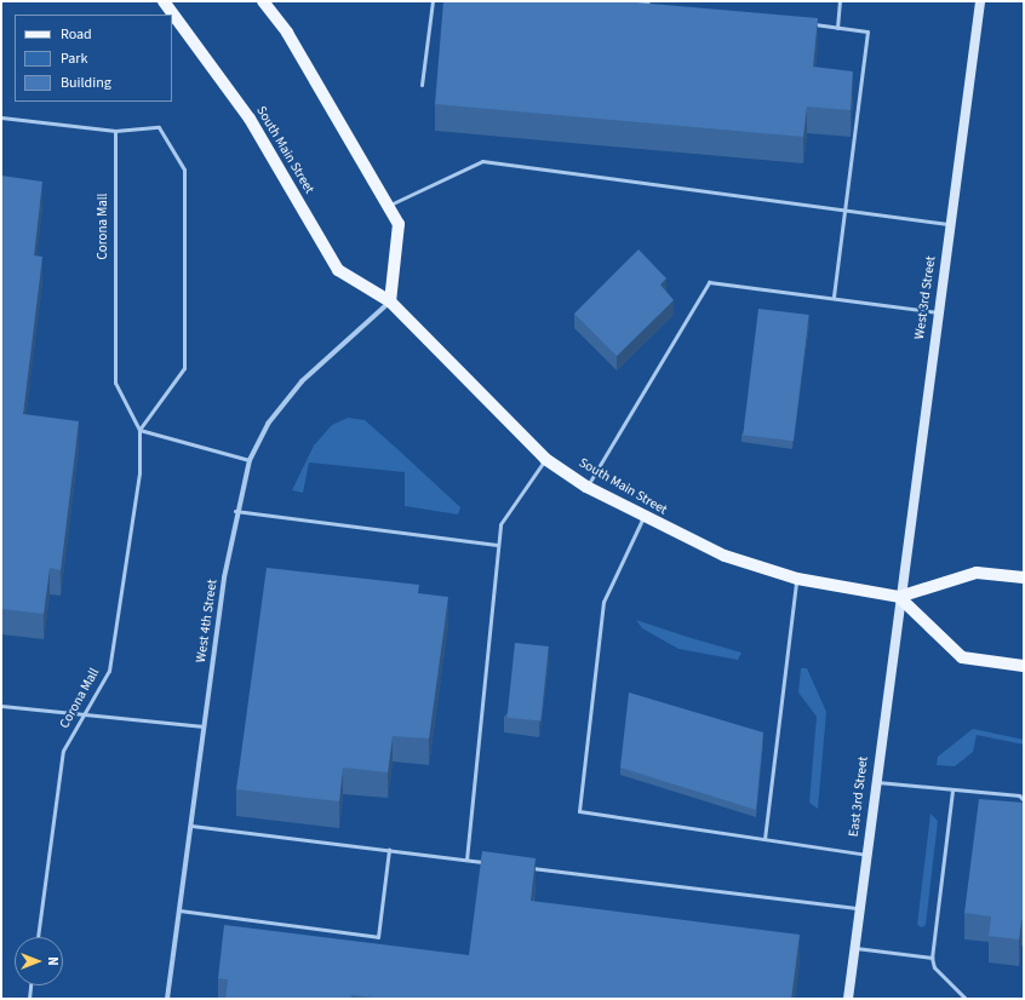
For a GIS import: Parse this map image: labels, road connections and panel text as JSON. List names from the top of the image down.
{
  "streets": {
    "main road": ["South Main Street"],
    "street": ["West 3rd Street", "West 4th Street", "East 3rd Street"],
    "lane": ["Corona Mall"]
  },
  "crossings": [
    ["South Main Street", "West 3rd Street"],
    ["South Main Street", "West 4th Street"],
    ["South Main Street", "East 3rd Street"],
    ["West 3rd Street", "East 3rd Street"]
  ],
  "legend": ["Road", "Park", "Building"],
  "north": "right"
}
